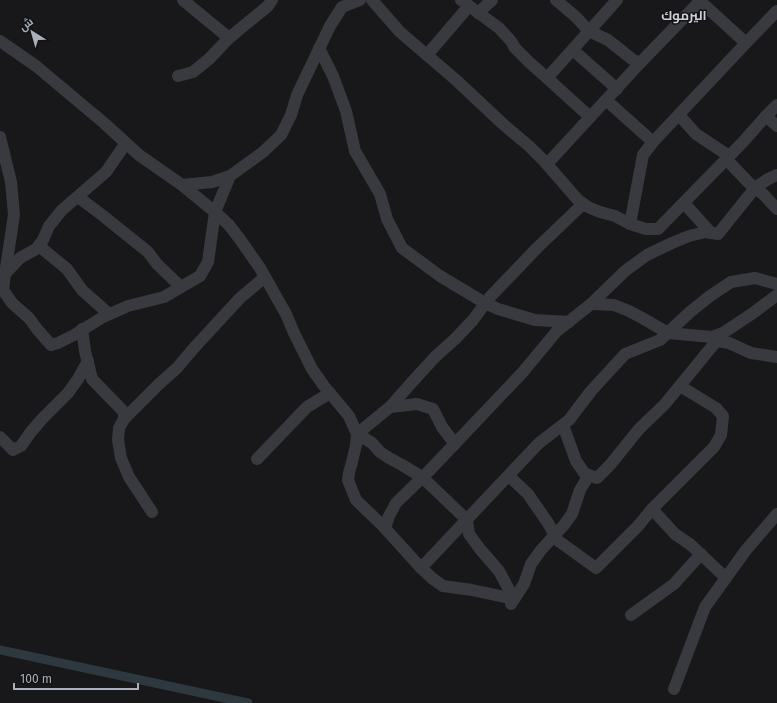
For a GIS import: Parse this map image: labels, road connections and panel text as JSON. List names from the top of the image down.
{
  "districts": ["اليرموك"],
  "scale_bar": "100 m",
  "north": "top left"
}
